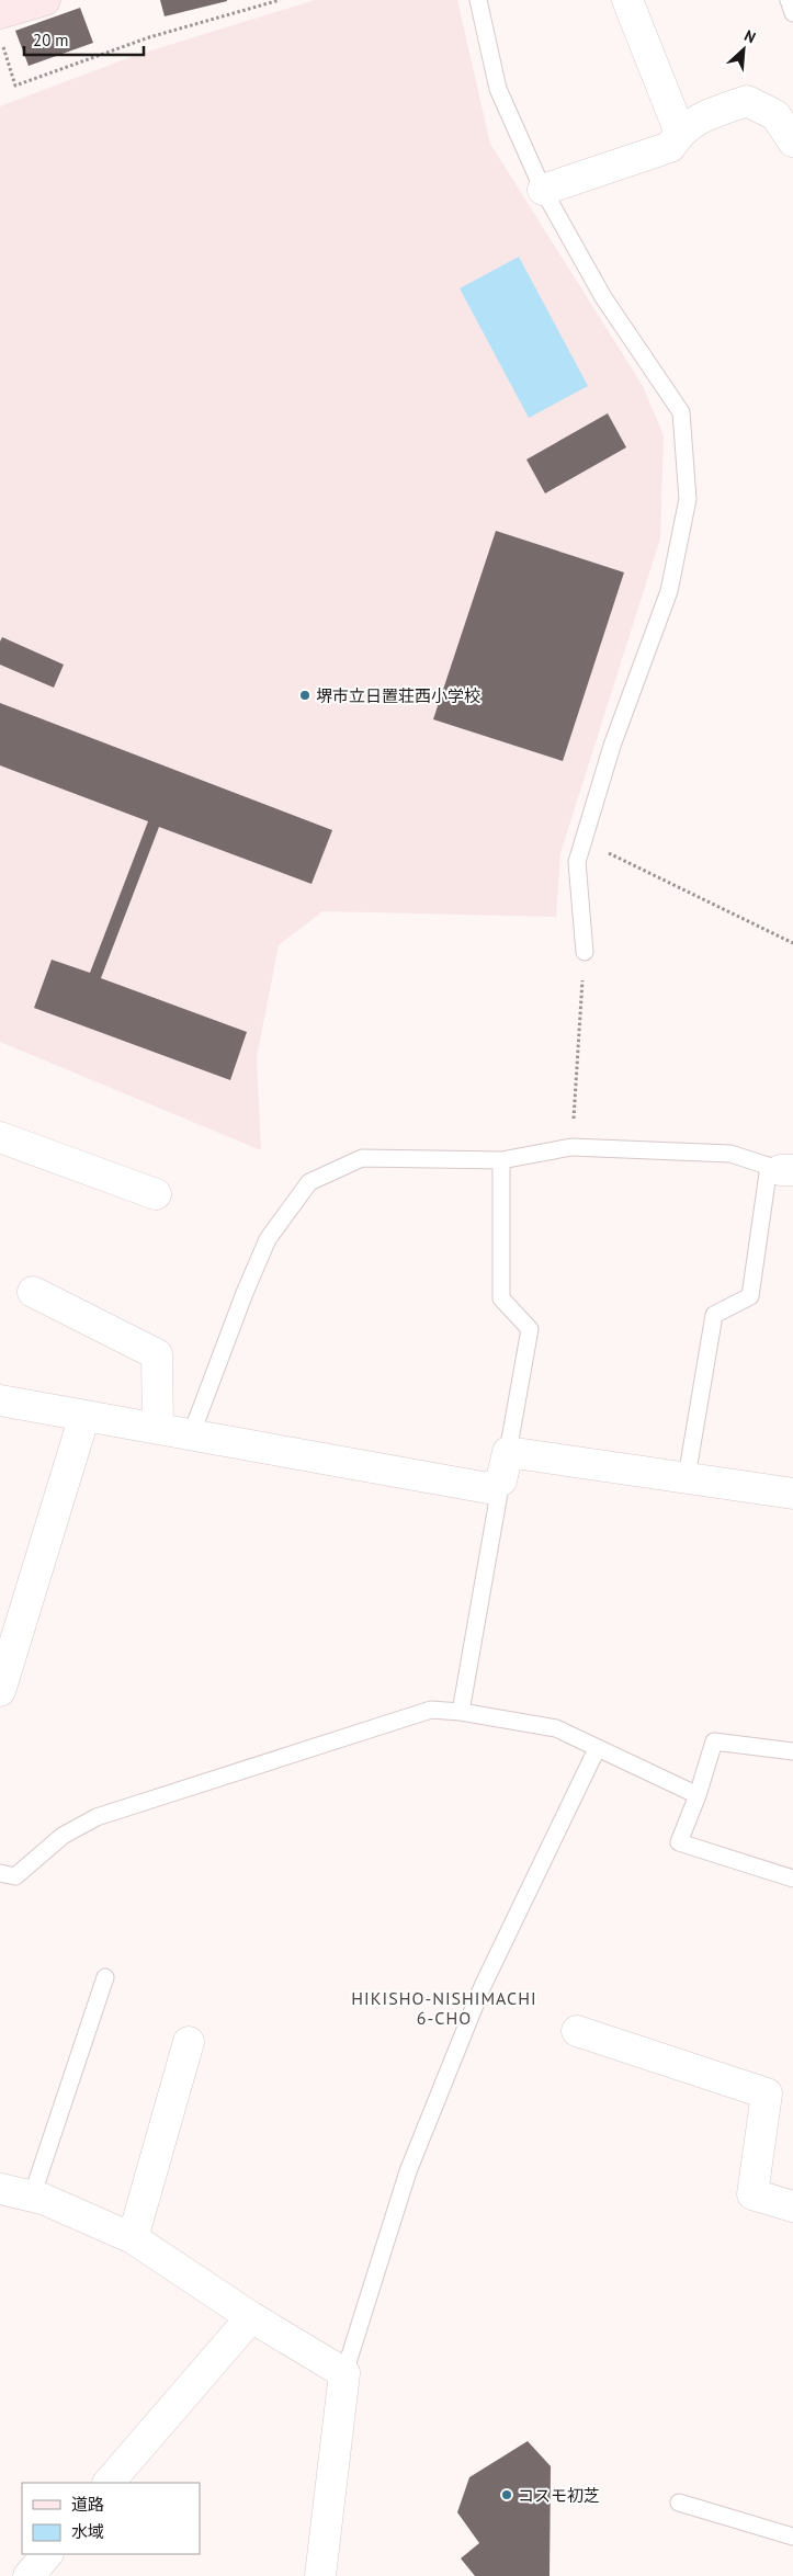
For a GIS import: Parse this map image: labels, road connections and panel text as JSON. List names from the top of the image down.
{
  "districts": ["HIKISHO-NISHIMACHI 6-CHO"],
  "places": ["堺市立日置荘西小学校", "コスモ初芝"],
  "legend": ["道路", "水域"],
  "scale_bar": "20 m",
  "north": "top right"
}
